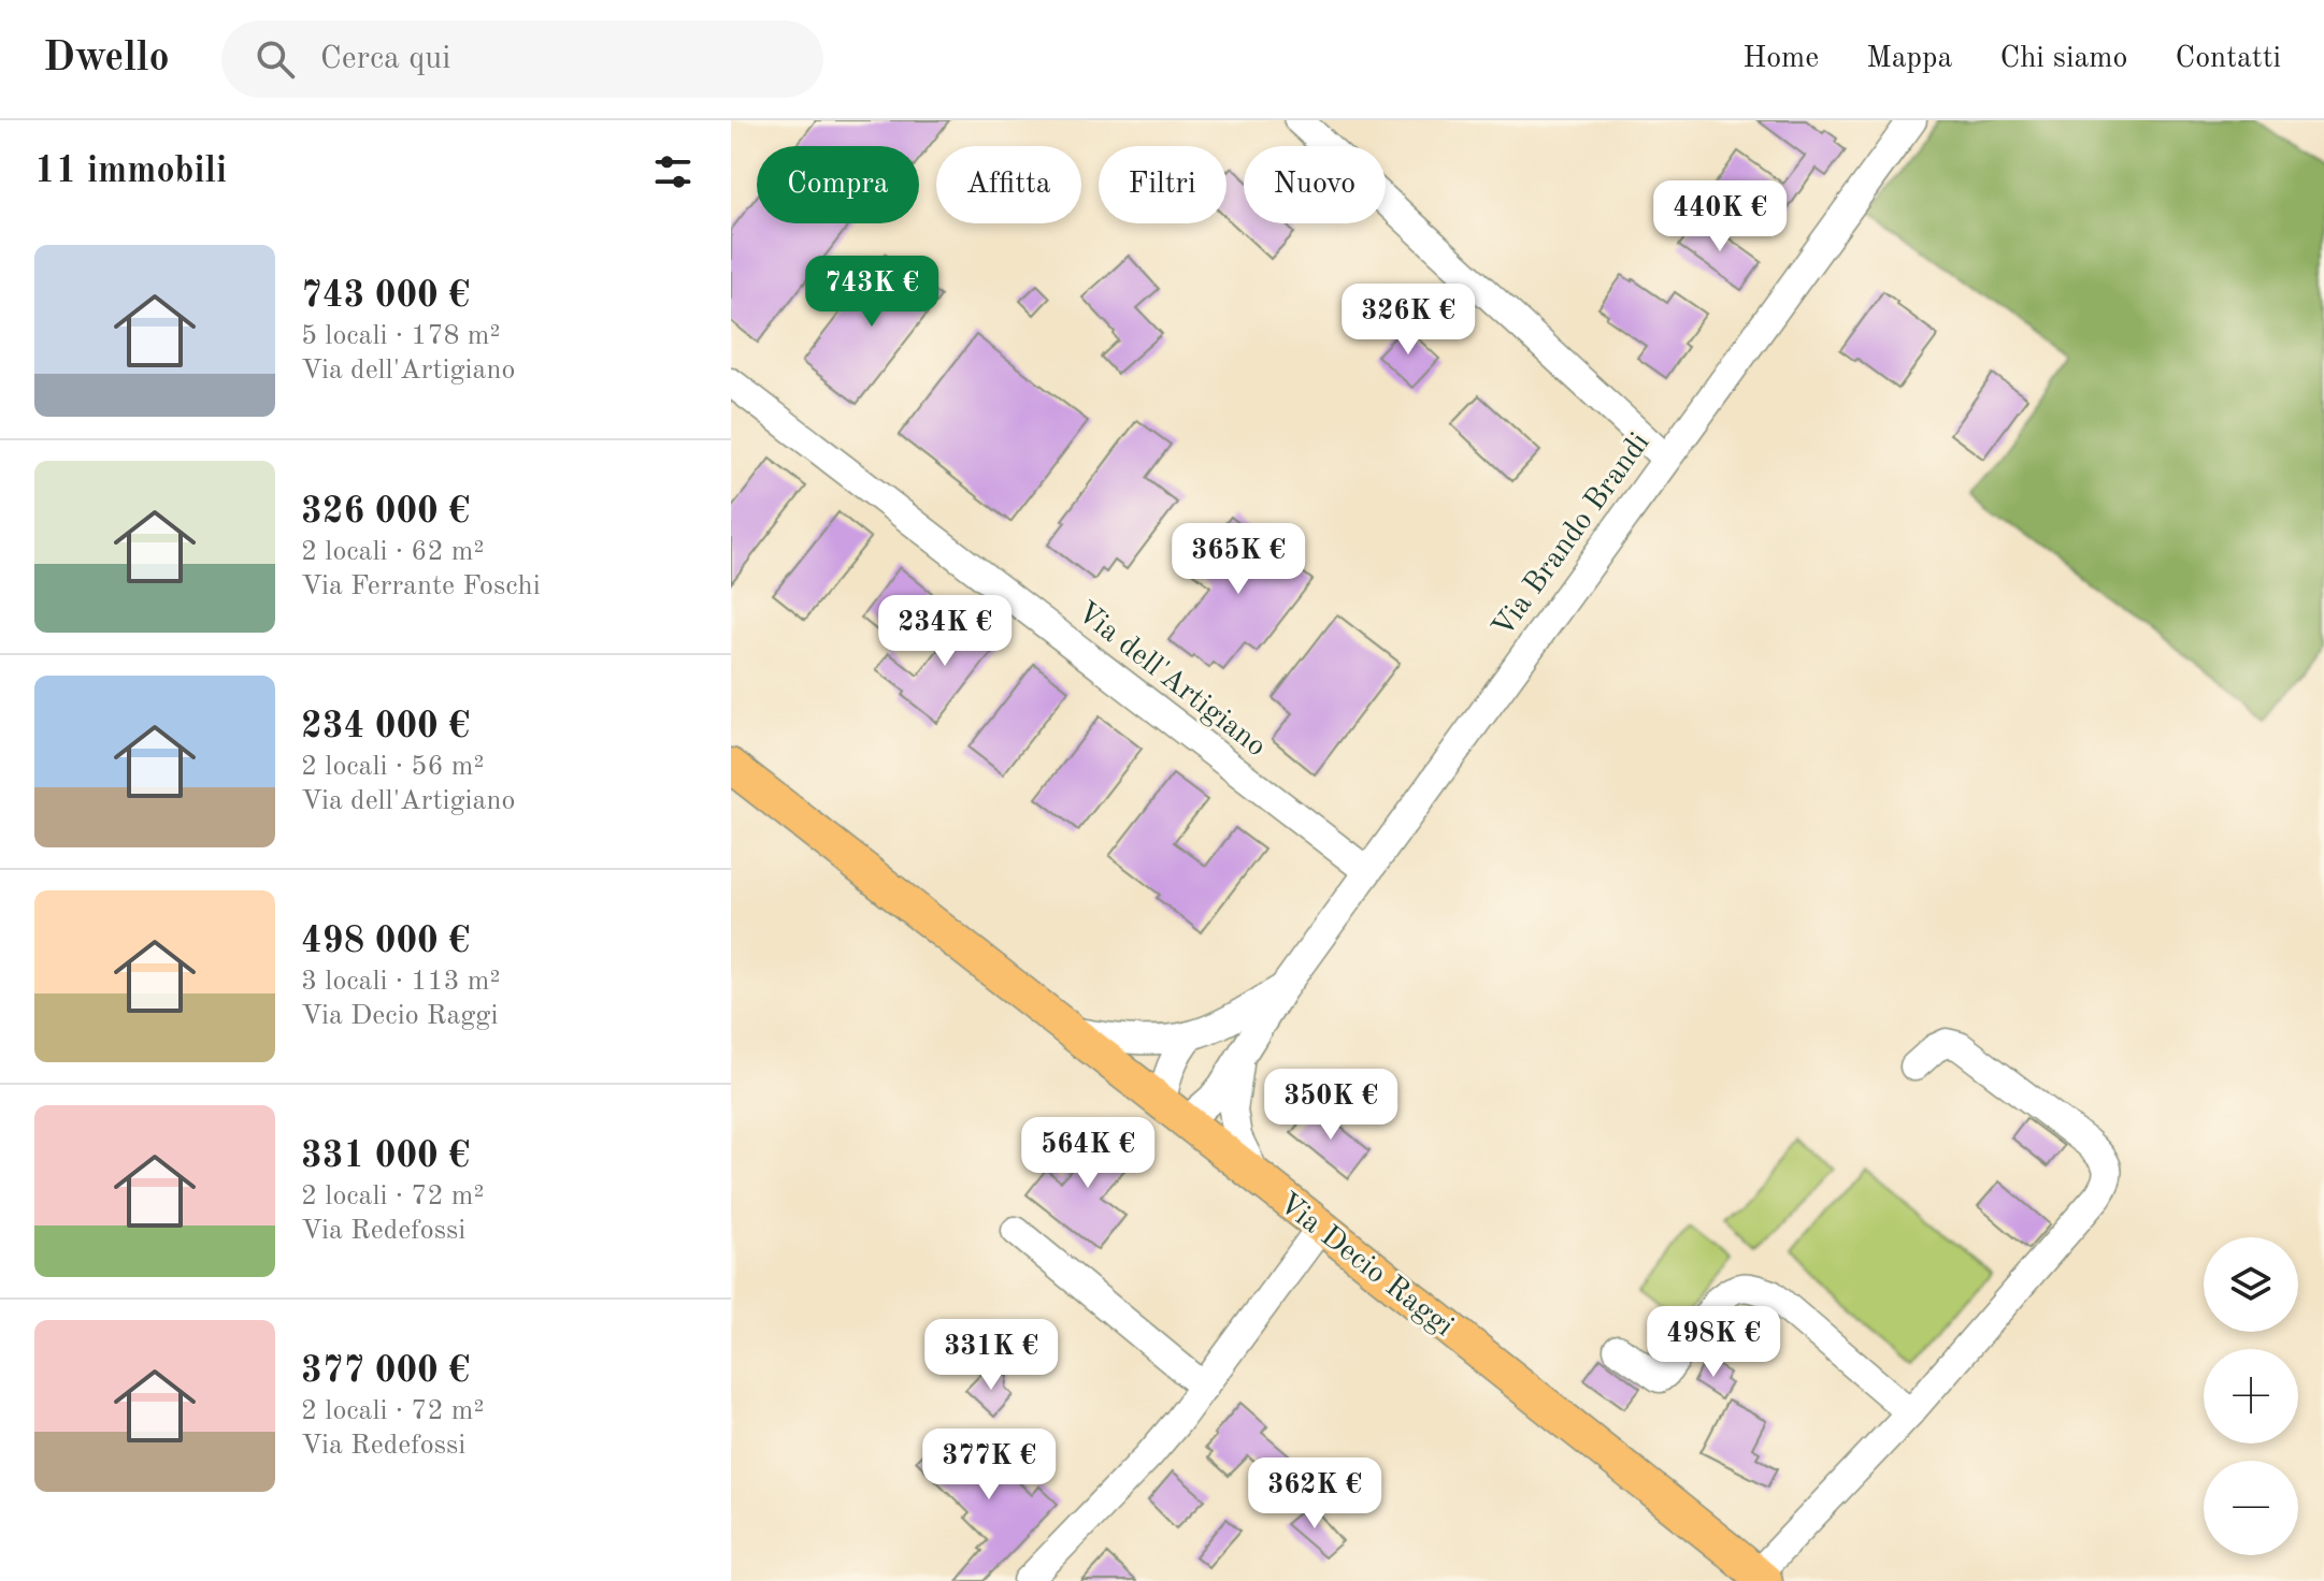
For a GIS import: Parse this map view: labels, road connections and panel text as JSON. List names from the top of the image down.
{
  "streets": {
    "main road": ["Via Decio Raggi"],
    "street": ["Via Brando Brandi", "Via dell'Artigiano"]
  },
  "crossings": [
    ["Via Brando Brandi", "Via dell'Artigiano"],
    ["Via Brando Brandi", "Via Decio Raggi"]
  ],
  "page": {
    "header": "Dwello",
    "search": "Cerca qui",
    "nav": [
      "Home",
      "Mappa",
      "Chi siamo",
      "Contatti"
    ],
    "heading": "11 immobili",
    "chip": [
      "Compra",
      "Affitta",
      "Filtri",
      "Nuovo"
    ],
    "price": [
      "440K €",
      "743K €",
      "326K €",
      "365K €",
      "234K €",
      "350K €",
      "564K €",
      "498K €",
      "331K €",
      "377K €",
      "362K €"
    ],
    "list": [
      {
        "name": "743 000 €",
        "note": "5 locali · 178 m² · Via dell'Artigiano"
      },
      {
        "name": "326 000 €",
        "note": "2 locali · 62 m² · Via Ferrante Foschi"
      },
      {
        "name": "234 000 €",
        "note": "2 locali · 56 m² · Via dell'Artigiano"
      },
      {
        "name": "498 000 €",
        "note": "3 locali · 113 m² · Via Decio Raggi"
      },
      {
        "name": "331 000 €",
        "note": "2 locali · 72 m² · Via Redefossi"
      },
      {
        "name": "377 000 €",
        "note": "2 locali · 72 m² · Via Redefossi"
      }
    ],
    "map_buttons": ["+", "−"]
  }
}
